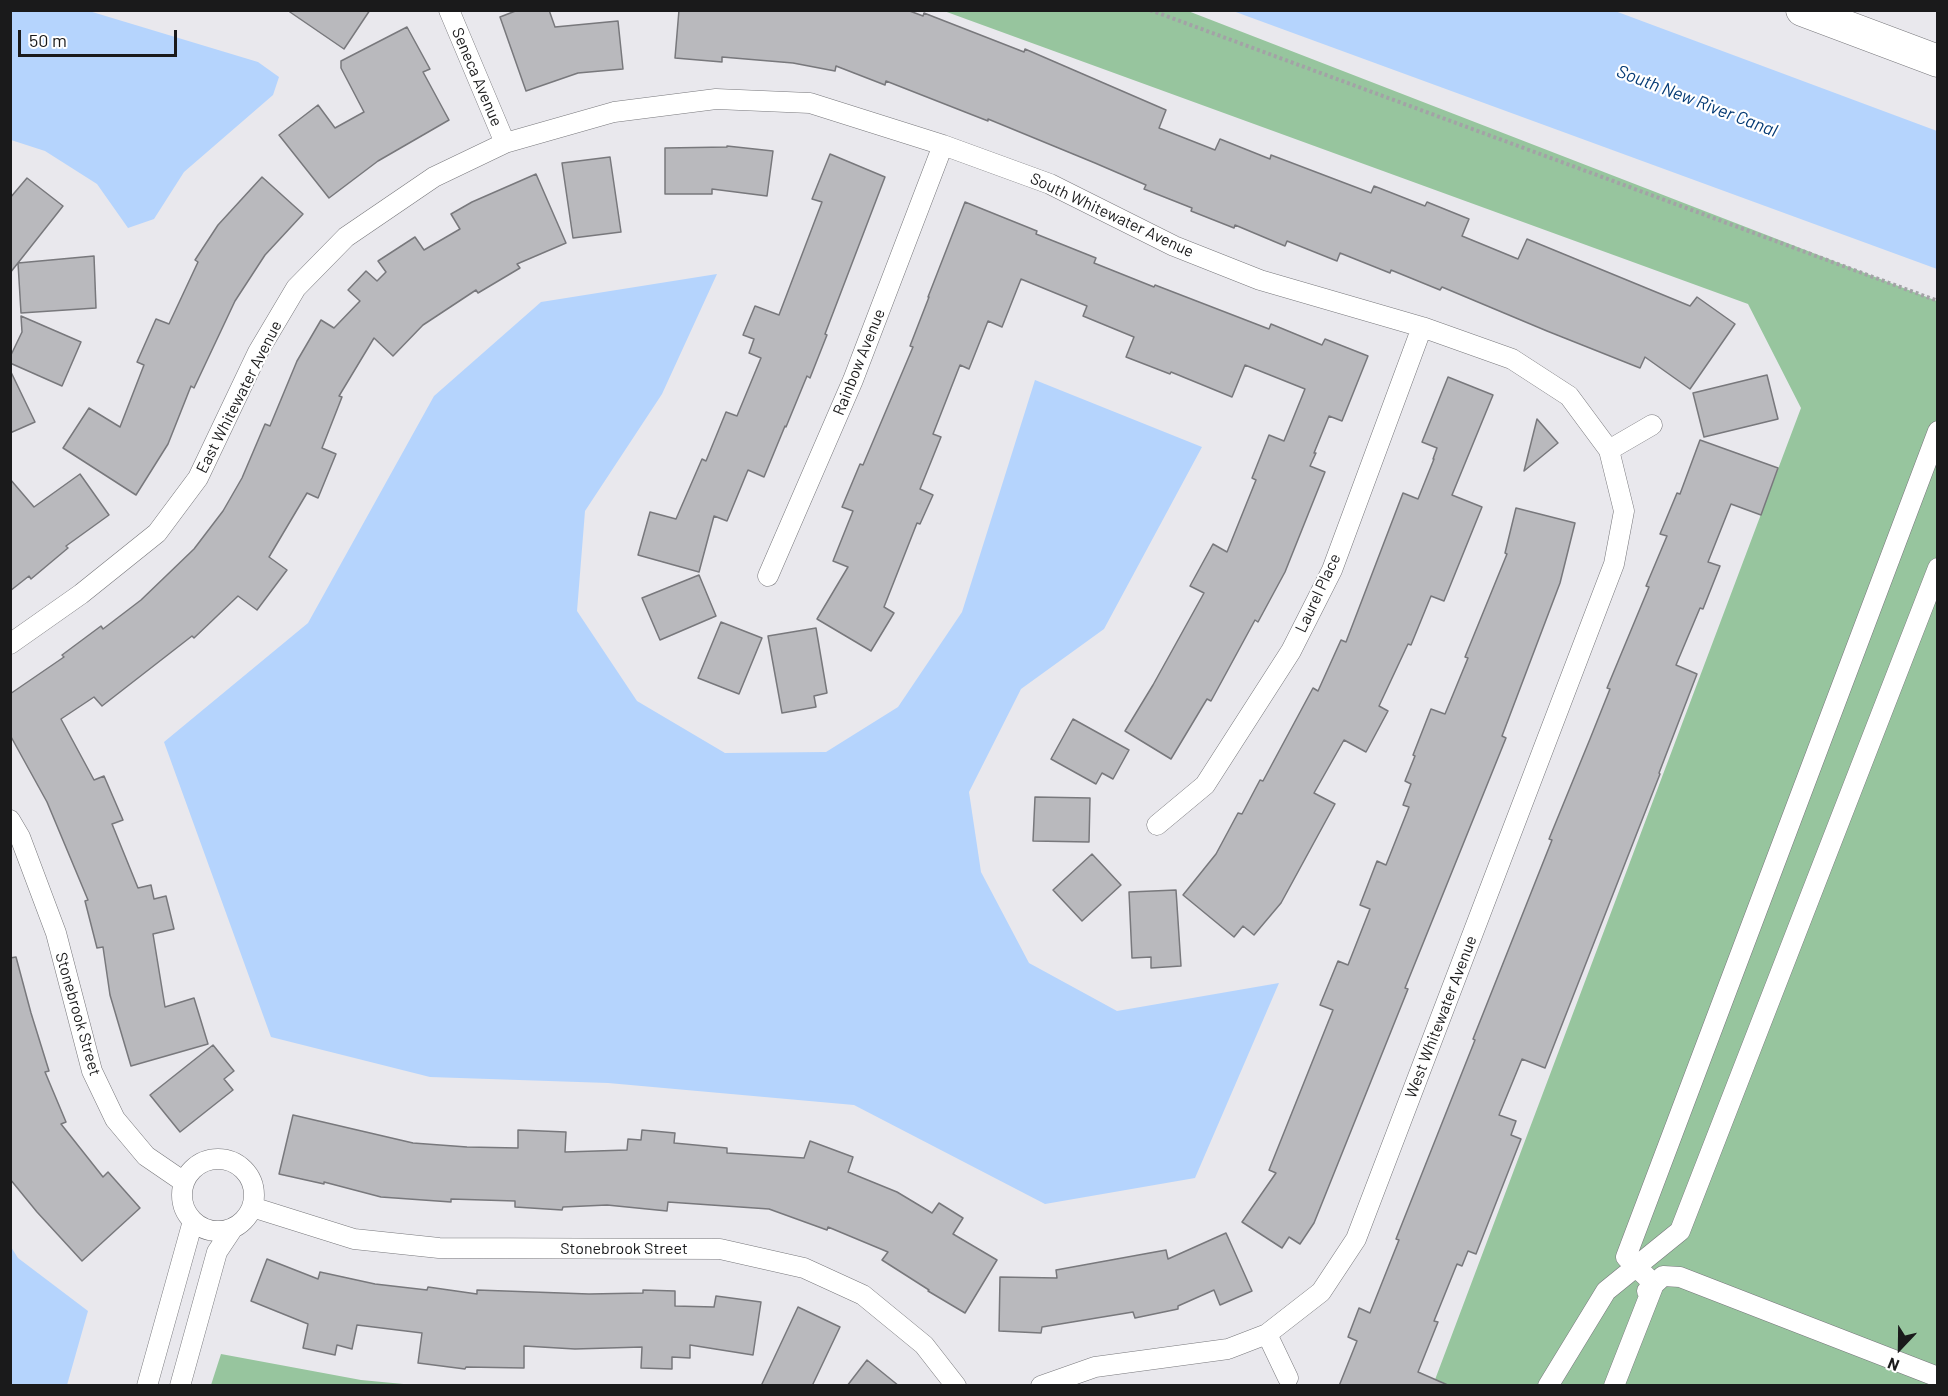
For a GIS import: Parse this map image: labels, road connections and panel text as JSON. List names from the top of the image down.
{
  "streets": {
    "street": [
      "Seneca Avenue",
      "South Whitewater Avenue",
      "Rainbow Avenue",
      "East Whitewater Avenue",
      "Laurel Place",
      "Stonebrook Street",
      "West Whitewater Avenue"
    ]
  },
  "crossings": [
    ["Seneca Avenue", "South Whitewater Avenue"],
    ["Seneca Avenue", "East Whitewater Avenue"],
    ["South Whitewater Avenue", "Rainbow Avenue"],
    ["South Whitewater Avenue", "East Whitewater Avenue"],
    ["South Whitewater Avenue", "Laurel Place"],
    ["South Whitewater Avenue", "West Whitewater Avenue"]
  ],
  "water": ["South New River Canal"],
  "scale_bar": "50 m",
  "north": "bottom"
}
